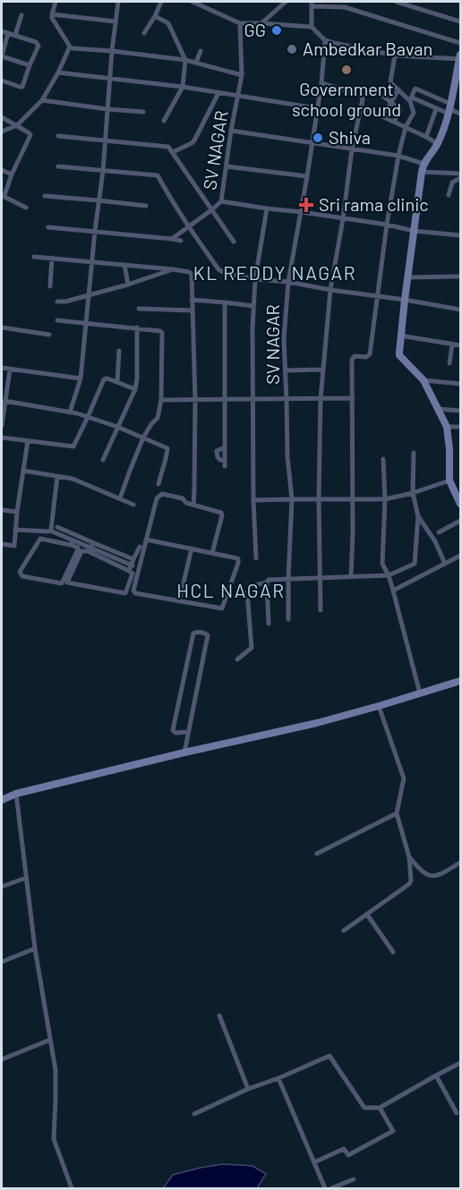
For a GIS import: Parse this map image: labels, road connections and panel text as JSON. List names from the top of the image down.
{
  "streets": {
    "street": ["SV NAGAR"]
  },
  "districts": ["KL REDDY NAGAR", "HCL NAGAR"],
  "places": {
    "other": [
      "GG",
      "Ambedkar Bavan",
      "Government school ground",
      "Shiva"
    ],
    "health": ["Sri rama clinic"]
  }
}
